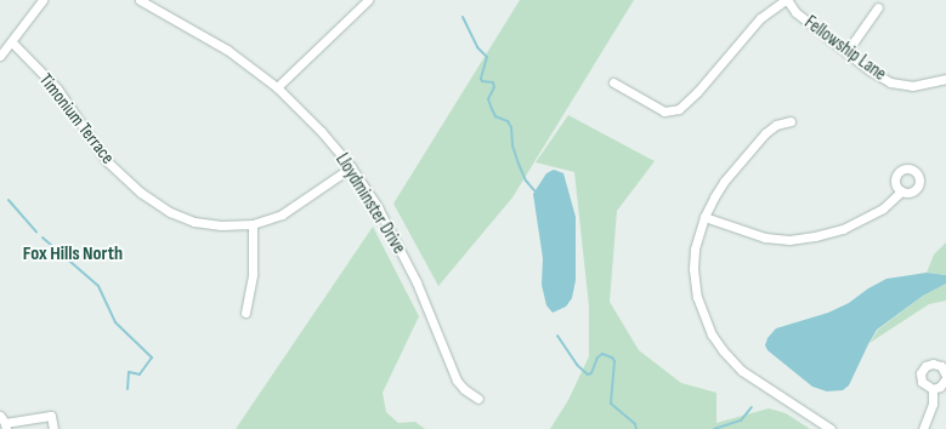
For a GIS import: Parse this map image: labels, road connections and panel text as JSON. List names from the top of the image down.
{
  "streets": {
    "street": ["Fellowship Lane", "Timonium Terrace", "Lloydminster Drive"]
  },
  "crossings": [
    ["Timonium Terrace", "Lloydminster Drive"]
  ],
  "districts": ["Fox Hills North"]
}
